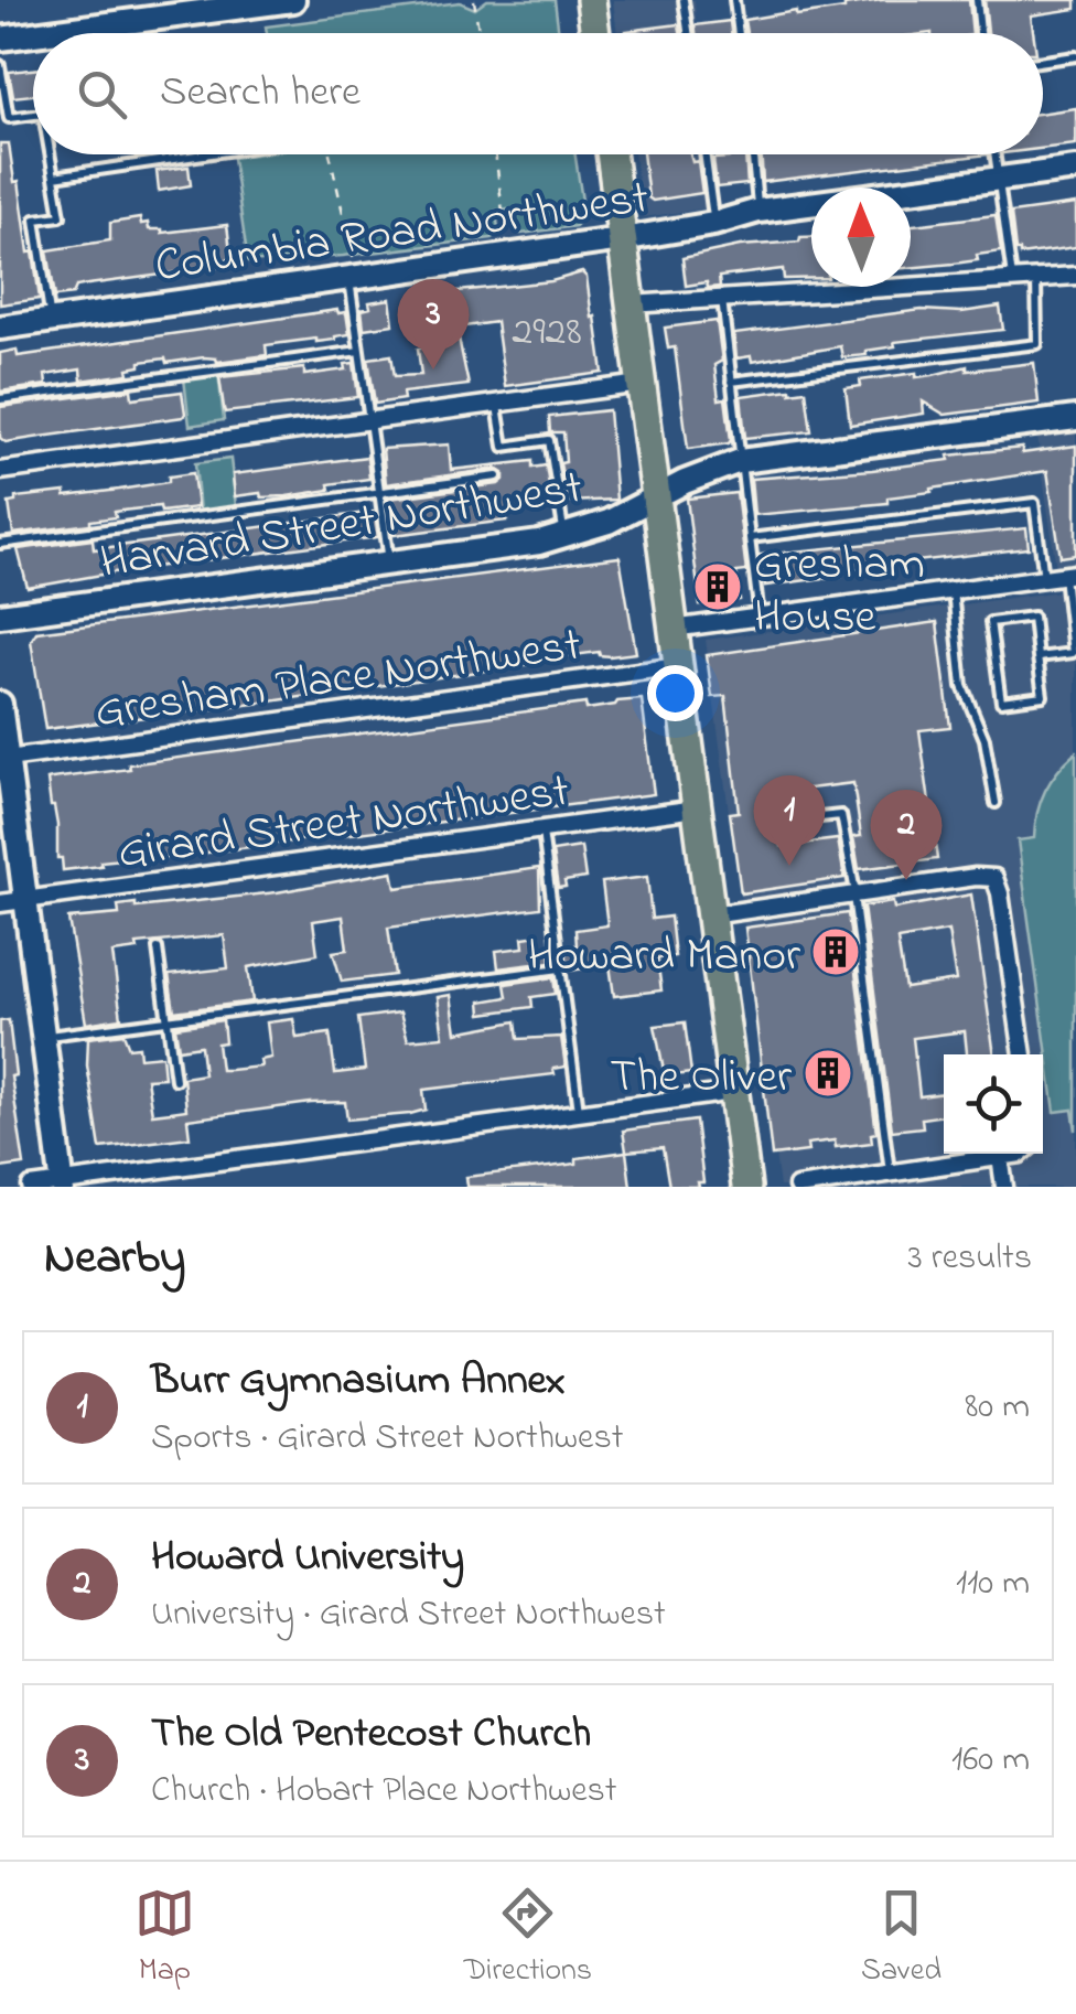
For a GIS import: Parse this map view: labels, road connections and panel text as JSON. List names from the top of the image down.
{
  "streets": {
    "main road": ["Columbia Road Northwest", "Harvard Street Northwest"],
    "street": ["Gresham Place Northwest", "Girard Street Northwest"]
  },
  "places": {
    "building": ["Gresham House", "Howard Manor", "The Oliver"]
  },
  "house_numbers": ["2928"],
  "north": "top",
  "page": {
    "search": "Search here",
    "pins": ["3", "1", "2"],
    "heading": ["Nearby", "3 results"],
    "list": [
      {
        "mark": "1",
        "name": "Burr Gymnasium Annex",
        "note": "Sports · Girard Street Northwest",
        "value": "80 m"
      },
      {
        "mark": "2",
        "name": "Howard University",
        "note": "University · Girard Street Northwest",
        "value": "110 m"
      },
      {
        "mark": "3",
        "name": "The Old Pentecost Church",
        "note": "Church · Hobart Place Northwest",
        "value": "160 m"
      }
    ],
    "nav": ["Map", "Directions", "Saved"]
  }
}
